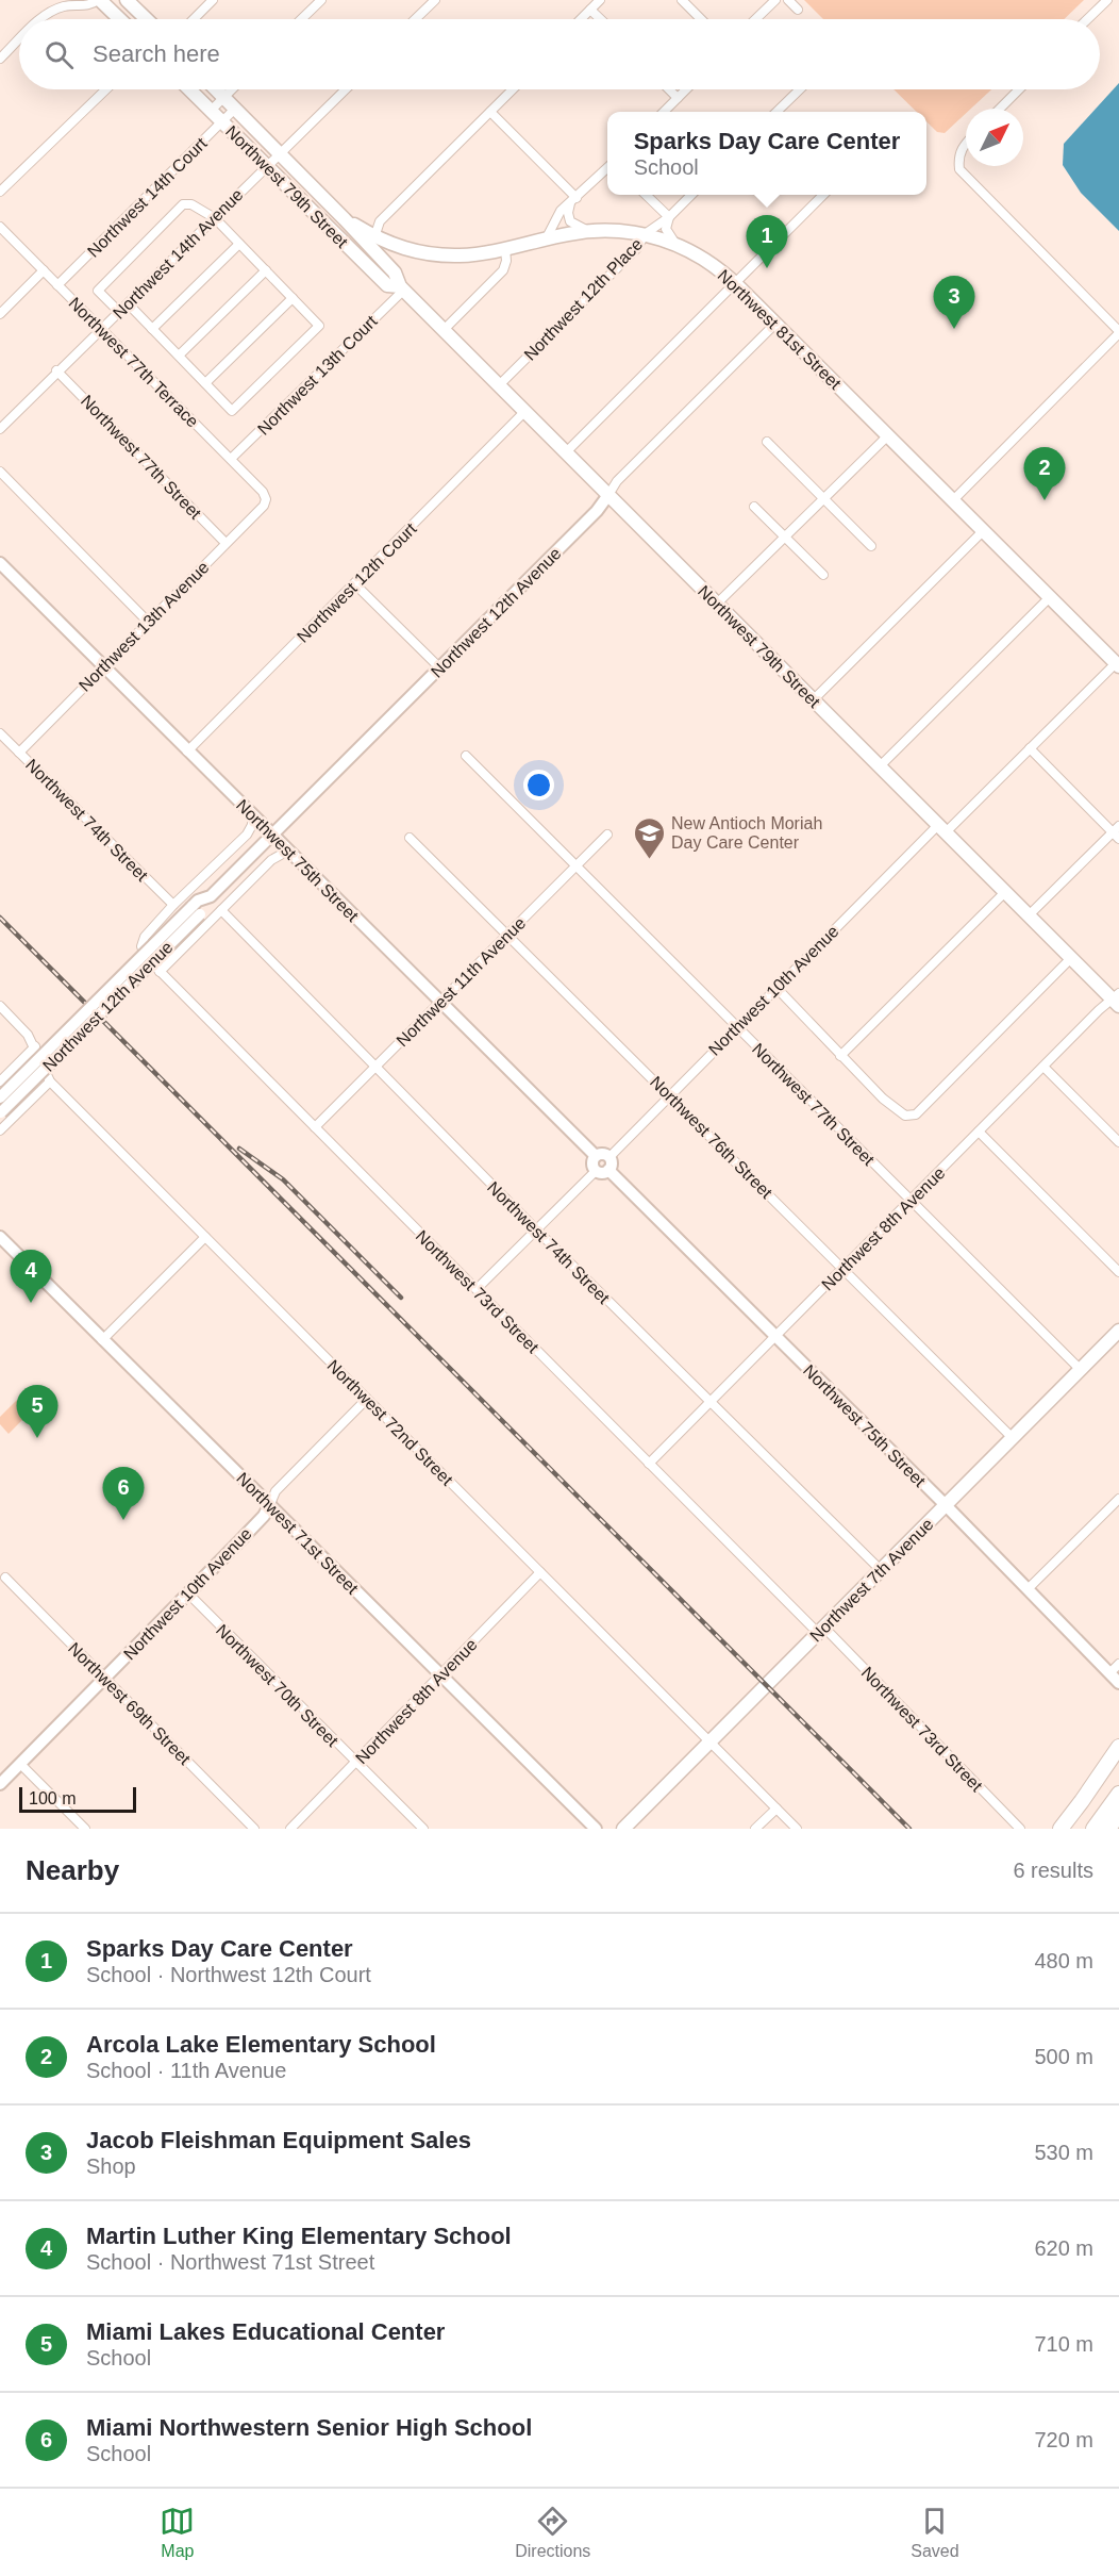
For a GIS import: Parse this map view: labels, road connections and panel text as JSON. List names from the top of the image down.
{
  "streets": {
    "main road": ["Northwest 79th Street", "Northwest 81st Street", "Northwest 7th Avenue"],
    "street": [
      "Northwest 14th Court",
      "Northwest 14th Avenue",
      "Northwest 12th Place",
      "Northwest 77th Terrace",
      "Northwest 13th Court",
      "Northwest 77th Street",
      "Northwest 12th Court",
      "Northwest 12th Avenue",
      "Northwest 13th Avenue",
      "Northwest 74th Street",
      "Northwest 75th Street",
      "Northwest 11th Avenue",
      "Northwest 10th Avenue",
      "Northwest 76th Street",
      "Northwest 8th Avenue",
      "Northwest 73rd Street",
      "Northwest 72nd Street",
      "Northwest 71st Street",
      "Northwest 70th Street",
      "Northwest 69th Street"
    ]
  },
  "crossings": [
    ["Northwest 79th Street", "Northwest 14th Court"],
    ["Northwest 79th Street", "Northwest 14th Avenue"],
    ["Northwest 79th Street", "Northwest 12th Place"],
    ["Northwest 79th Street", "Northwest 81st Street"],
    ["Northwest 79th Street", "Northwest 13th Court"],
    ["Northwest 79th Street", "Northwest 12th Court"],
    ["Northwest 79th Street", "Northwest 12th Avenue"],
    ["Northwest 79th Street", "Northwest 10th Avenue"],
    ["Northwest 79th Street", "Northwest 8th Avenue"],
    ["Northwest 14th Court", "Northwest 77th Terrace"],
    ["Northwest 14th Avenue", "Northwest 77th Terrace"],
    ["Northwest 14th Avenue", "Northwest 77th Street"],
    ["Northwest 12th Place", "Northwest 81st Street"],
    ["Northwest 81st Street", "Northwest 12th Avenue"],
    ["Northwest 81st Street", "Northwest 10th Avenue"],
    ["Northwest 77th Terrace", "Northwest 13th Court"],
    ["Northwest 77th Terrace", "Northwest 13th Avenue"],
    ["Northwest 77th Street", "Northwest 13th Avenue"],
    ["Northwest 77th Street", "Northwest 11th Avenue"],
    ["Northwest 77th Street", "Northwest 10th Avenue"],
    ["Northwest 77th Street", "Northwest 8th Avenue"],
    ["Northwest 77th Street", "Northwest 7th Avenue"],
    ["Northwest 12th Court", "Northwest 75th Street"],
    ["Northwest 12th Avenue", "Northwest 74th Street"],
    ["Northwest 12th Avenue", "Northwest 75th Street"],
    ["Northwest 12th Avenue", "Northwest 73rd Street"],
    ["Northwest 12th Avenue", "Northwest 72nd Street"],
    ["Northwest 13th Avenue", "Northwest 74th Street"],
    ["Northwest 13th Avenue", "Northwest 75th Street"],
    ["Northwest 74th Street", "Northwest 11th Avenue"],
    ["Northwest 74th Street", "Northwest 8th Avenue"],
    ["Northwest 74th Street", "Northwest 7th Avenue"],
    ["Northwest 75th Street", "Northwest 11th Avenue"],
    ["Northwest 75th Street", "Northwest 10th Avenue"],
    ["Northwest 75th Street", "Northwest 8th Avenue"],
    ["Northwest 75th Street", "Northwest 7th Avenue"],
    ["Northwest 11th Avenue", "Northwest 76th Street"],
    ["Northwest 11th Avenue", "Northwest 73rd Street"],
    ["Northwest 10th Avenue", "Northwest 76th Street"],
    ["Northwest 10th Avenue", "Northwest 72nd Street"],
    ["Northwest 10th Avenue", "Northwest 71st Street"],
    ["Northwest 10th Avenue", "Northwest 70th Street"],
    ["Northwest 10th Avenue", "Northwest 69th Street"],
    ["Northwest 76th Street", "Northwest 8th Avenue"],
    ["Northwest 76th Street", "Northwest 7th Avenue"],
    ["Northwest 8th Avenue", "Northwest 73rd Street"],
    ["Northwest 8th Avenue", "Northwest 72nd Street"],
    ["Northwest 8th Avenue", "Northwest 71st Street"],
    ["Northwest 8th Avenue", "Northwest 70th Street"],
    ["Northwest 73rd Street", "Northwest 7th Avenue"],
    ["Northwest 72nd Street", "Northwest 7th Avenue"]
  ],
  "places": {
    "school or university": ["New Antioch Moriah Day Care Center"]
  },
  "scale_bar": "100 m",
  "north": "top right",
  "page": {
    "search": "Search here",
    "popup": ["Sparks Day Care Center", "School"],
    "pins": [
      "1",
      "3",
      "2",
      "4",
      "5",
      "6"
    ],
    "scale": "100 m",
    "heading": ["Nearby", "6 results"],
    "list": [
      {
        "mark": "1",
        "name": "Sparks Day Care Center",
        "note": "School · Northwest 12th Court",
        "value": "480 m"
      },
      {
        "mark": "2",
        "name": "Arcola Lake Elementary School",
        "note": "School · 11th Avenue",
        "value": "500 m"
      },
      {
        "mark": "3",
        "name": "Jacob Fleishman Equipment Sales",
        "note": "Shop",
        "value": "530 m"
      },
      {
        "mark": "4",
        "name": "Martin Luther King Elementary School",
        "note": "School · Northwest 71st Street",
        "value": "620 m"
      },
      {
        "mark": "5",
        "name": "Miami Lakes Educational Center",
        "note": "School",
        "value": "710 m"
      },
      {
        "mark": "6",
        "name": "Miami Northwestern Senior High School",
        "note": "School",
        "value": "720 m"
      }
    ],
    "nav": ["Map", "Directions", "Saved"]
  }
}
